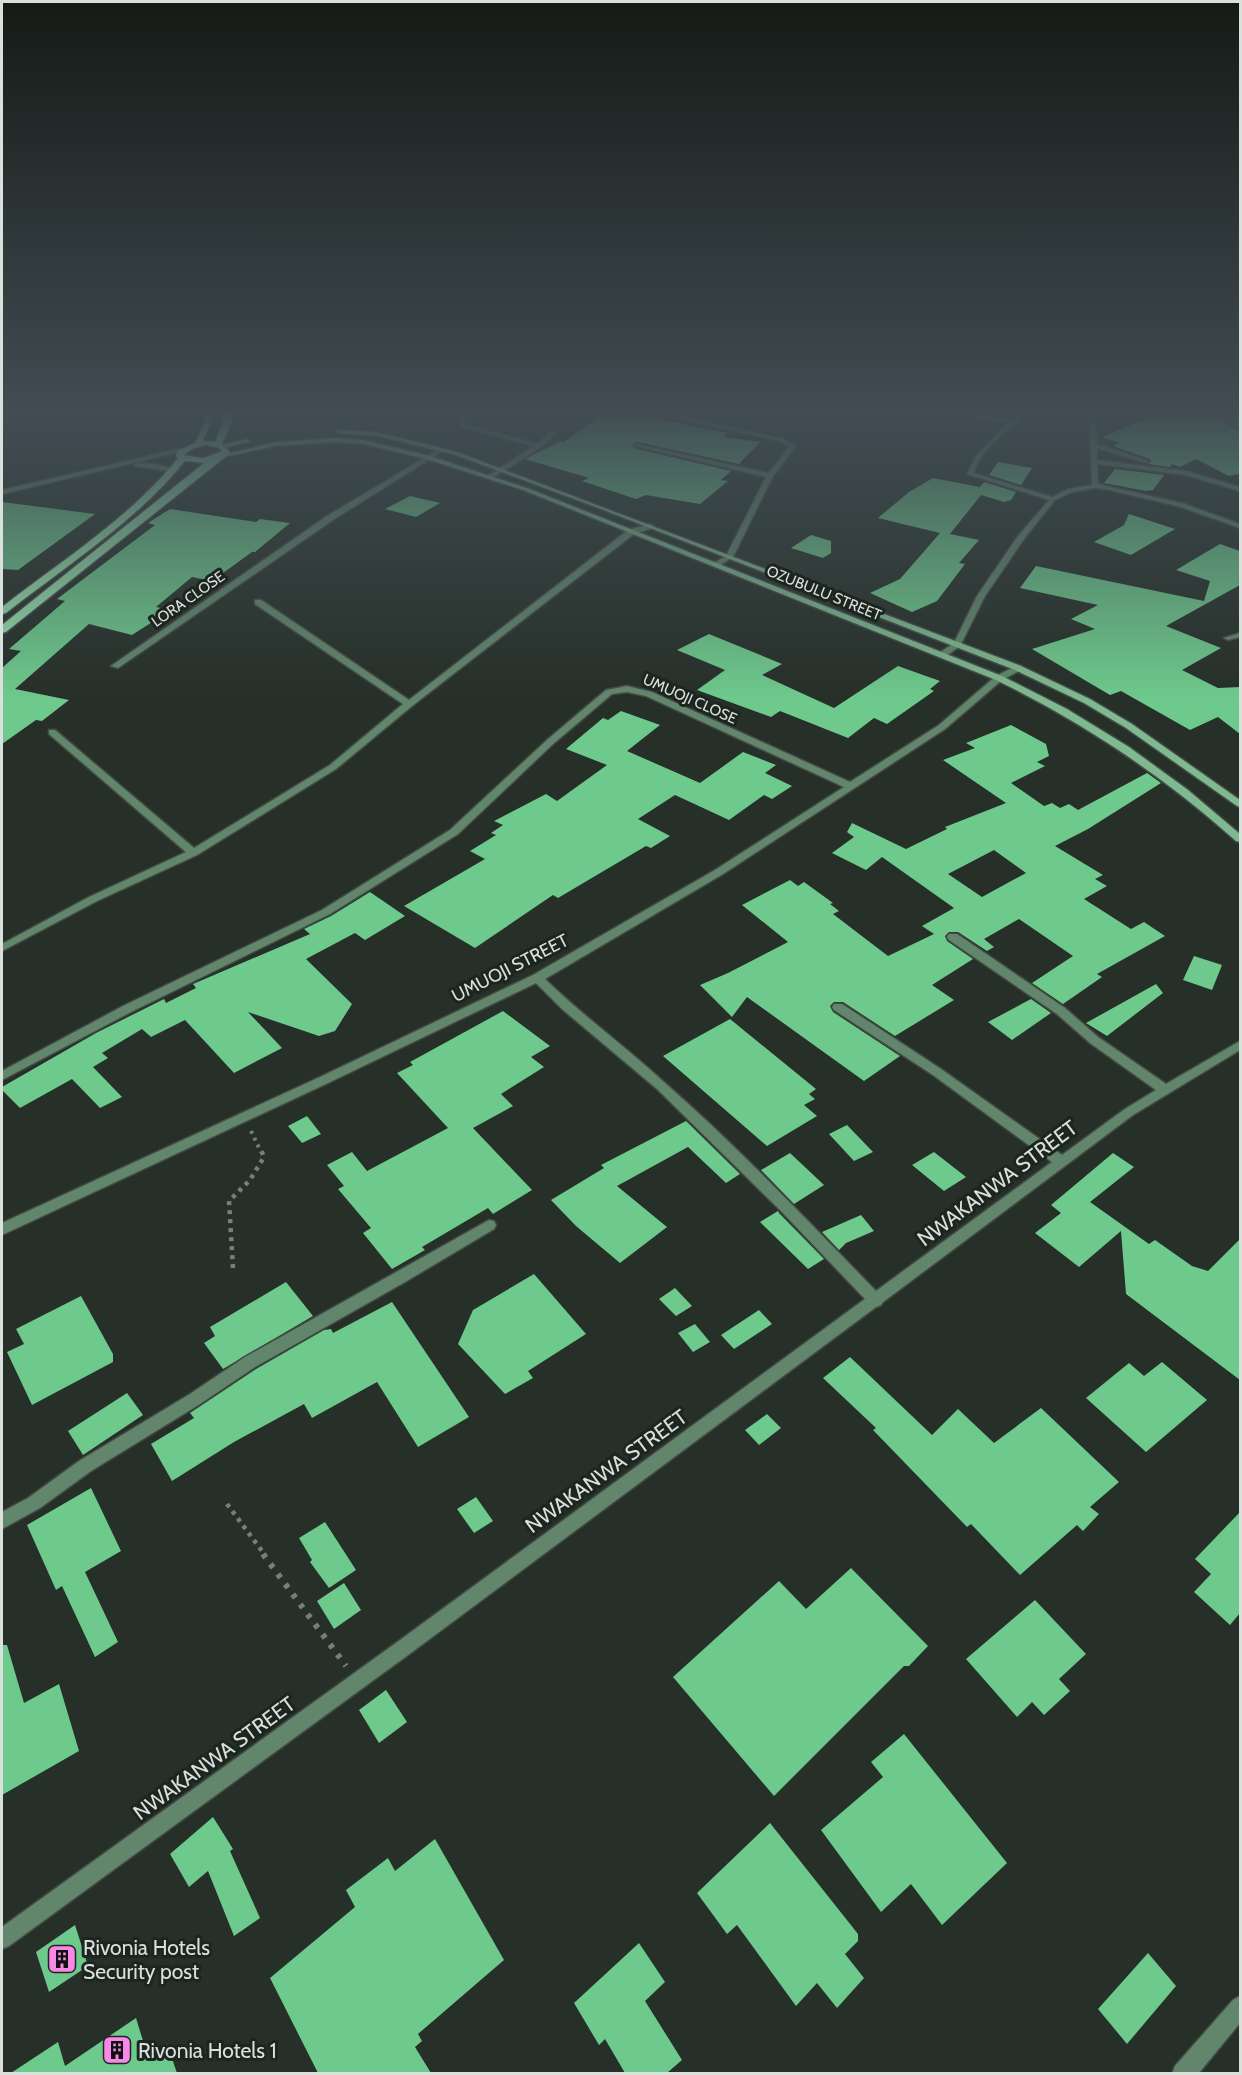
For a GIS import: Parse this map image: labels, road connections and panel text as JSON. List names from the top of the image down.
{
  "streets": {
    "main road": ["OZUBULU STREET"],
    "street": [
      "LORA CLOSE",
      "UMUOJI CLOSE",
      "UMUOJI STREET",
      "NWAKANWA STREET"
    ]
  },
  "crossings": [
    ["OZUBULU STREET", "UMUOJI STREET"],
    ["UMUOJI CLOSE", "UMUOJI STREET"]
  ],
  "places": {
    "building": ["Rivonia Hotels Security post", "Rivonia Hotels 1"]
  }
}
